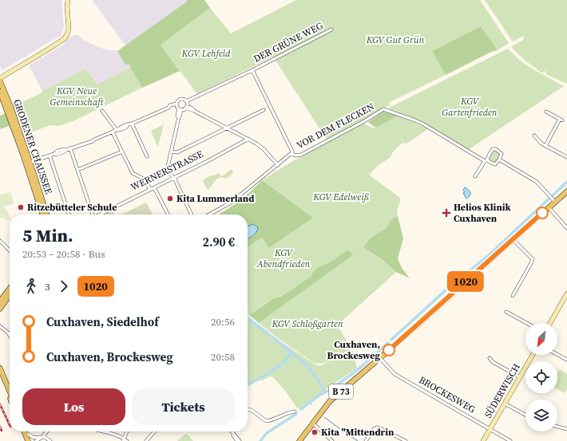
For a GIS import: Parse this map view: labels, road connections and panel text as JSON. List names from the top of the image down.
{
  "streets": {
    "main road": ["GRODENER CHAUSSEE", "B 73"],
    "street": [
      "DER GRÜNE WEG",
      "VOR DEM FLECKEN",
      "WERNERSTRASSE",
      "SÜDERWISCH",
      "BROCKESWEG"
    ]
  },
  "crossings": [
    ["SÜDERWISCH", "BROCKESWEG"],
    ["B 73", "BROCKESWEG"]
  ],
  "parks": [
    "KGV Gut Grün",
    "KGV Lehfeld",
    "KGV Neue Gemeinschaft",
    "KGV Gartenfrieden",
    "KGV Edelweiß",
    "KGV Abendfrieden",
    "KGV Schloßgarten"
  ],
  "places": {
    "other": [
      "Kita Lummerland",
      "Ritzebütteler Schule",
      "Cuxhaven, Brockesweg",
      "Kita \"Mittendrin"
    ],
    "health": ["Helios Klinik Cuxhaven"]
  },
  "lines": ["bus line 1020"],
  "north": "bottom left",
  "page": {
    "on_map": "1020",
    "heading": ["5 Min.", "20:53 – 20:58 · Bus", "2.90 €"],
    "legs": ["3", "1020"],
    "list": [
      {
        "name": "Cuxhaven, Siedelhof",
        "value": "20:56"
      },
      {
        "name": "Cuxhaven, Brockesweg",
        "value": "20:58"
      }
    ],
    "buttons": ["Los", "Tickets"]
  }
}
